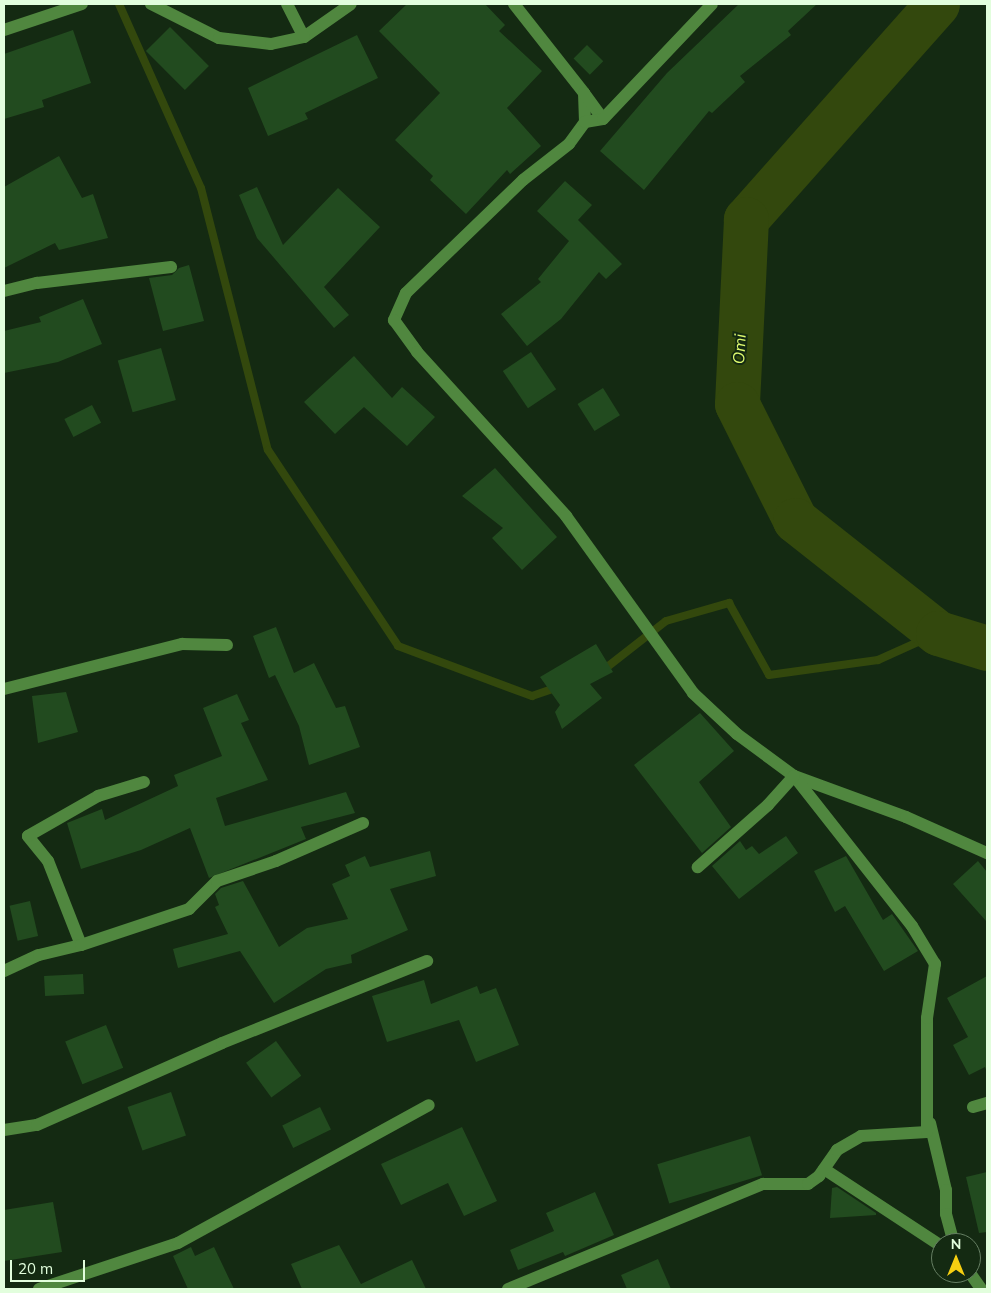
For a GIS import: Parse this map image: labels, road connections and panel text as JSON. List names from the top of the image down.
{
  "water": ["Omi"],
  "scale_bar": "20 m",
  "north": "top"
}
